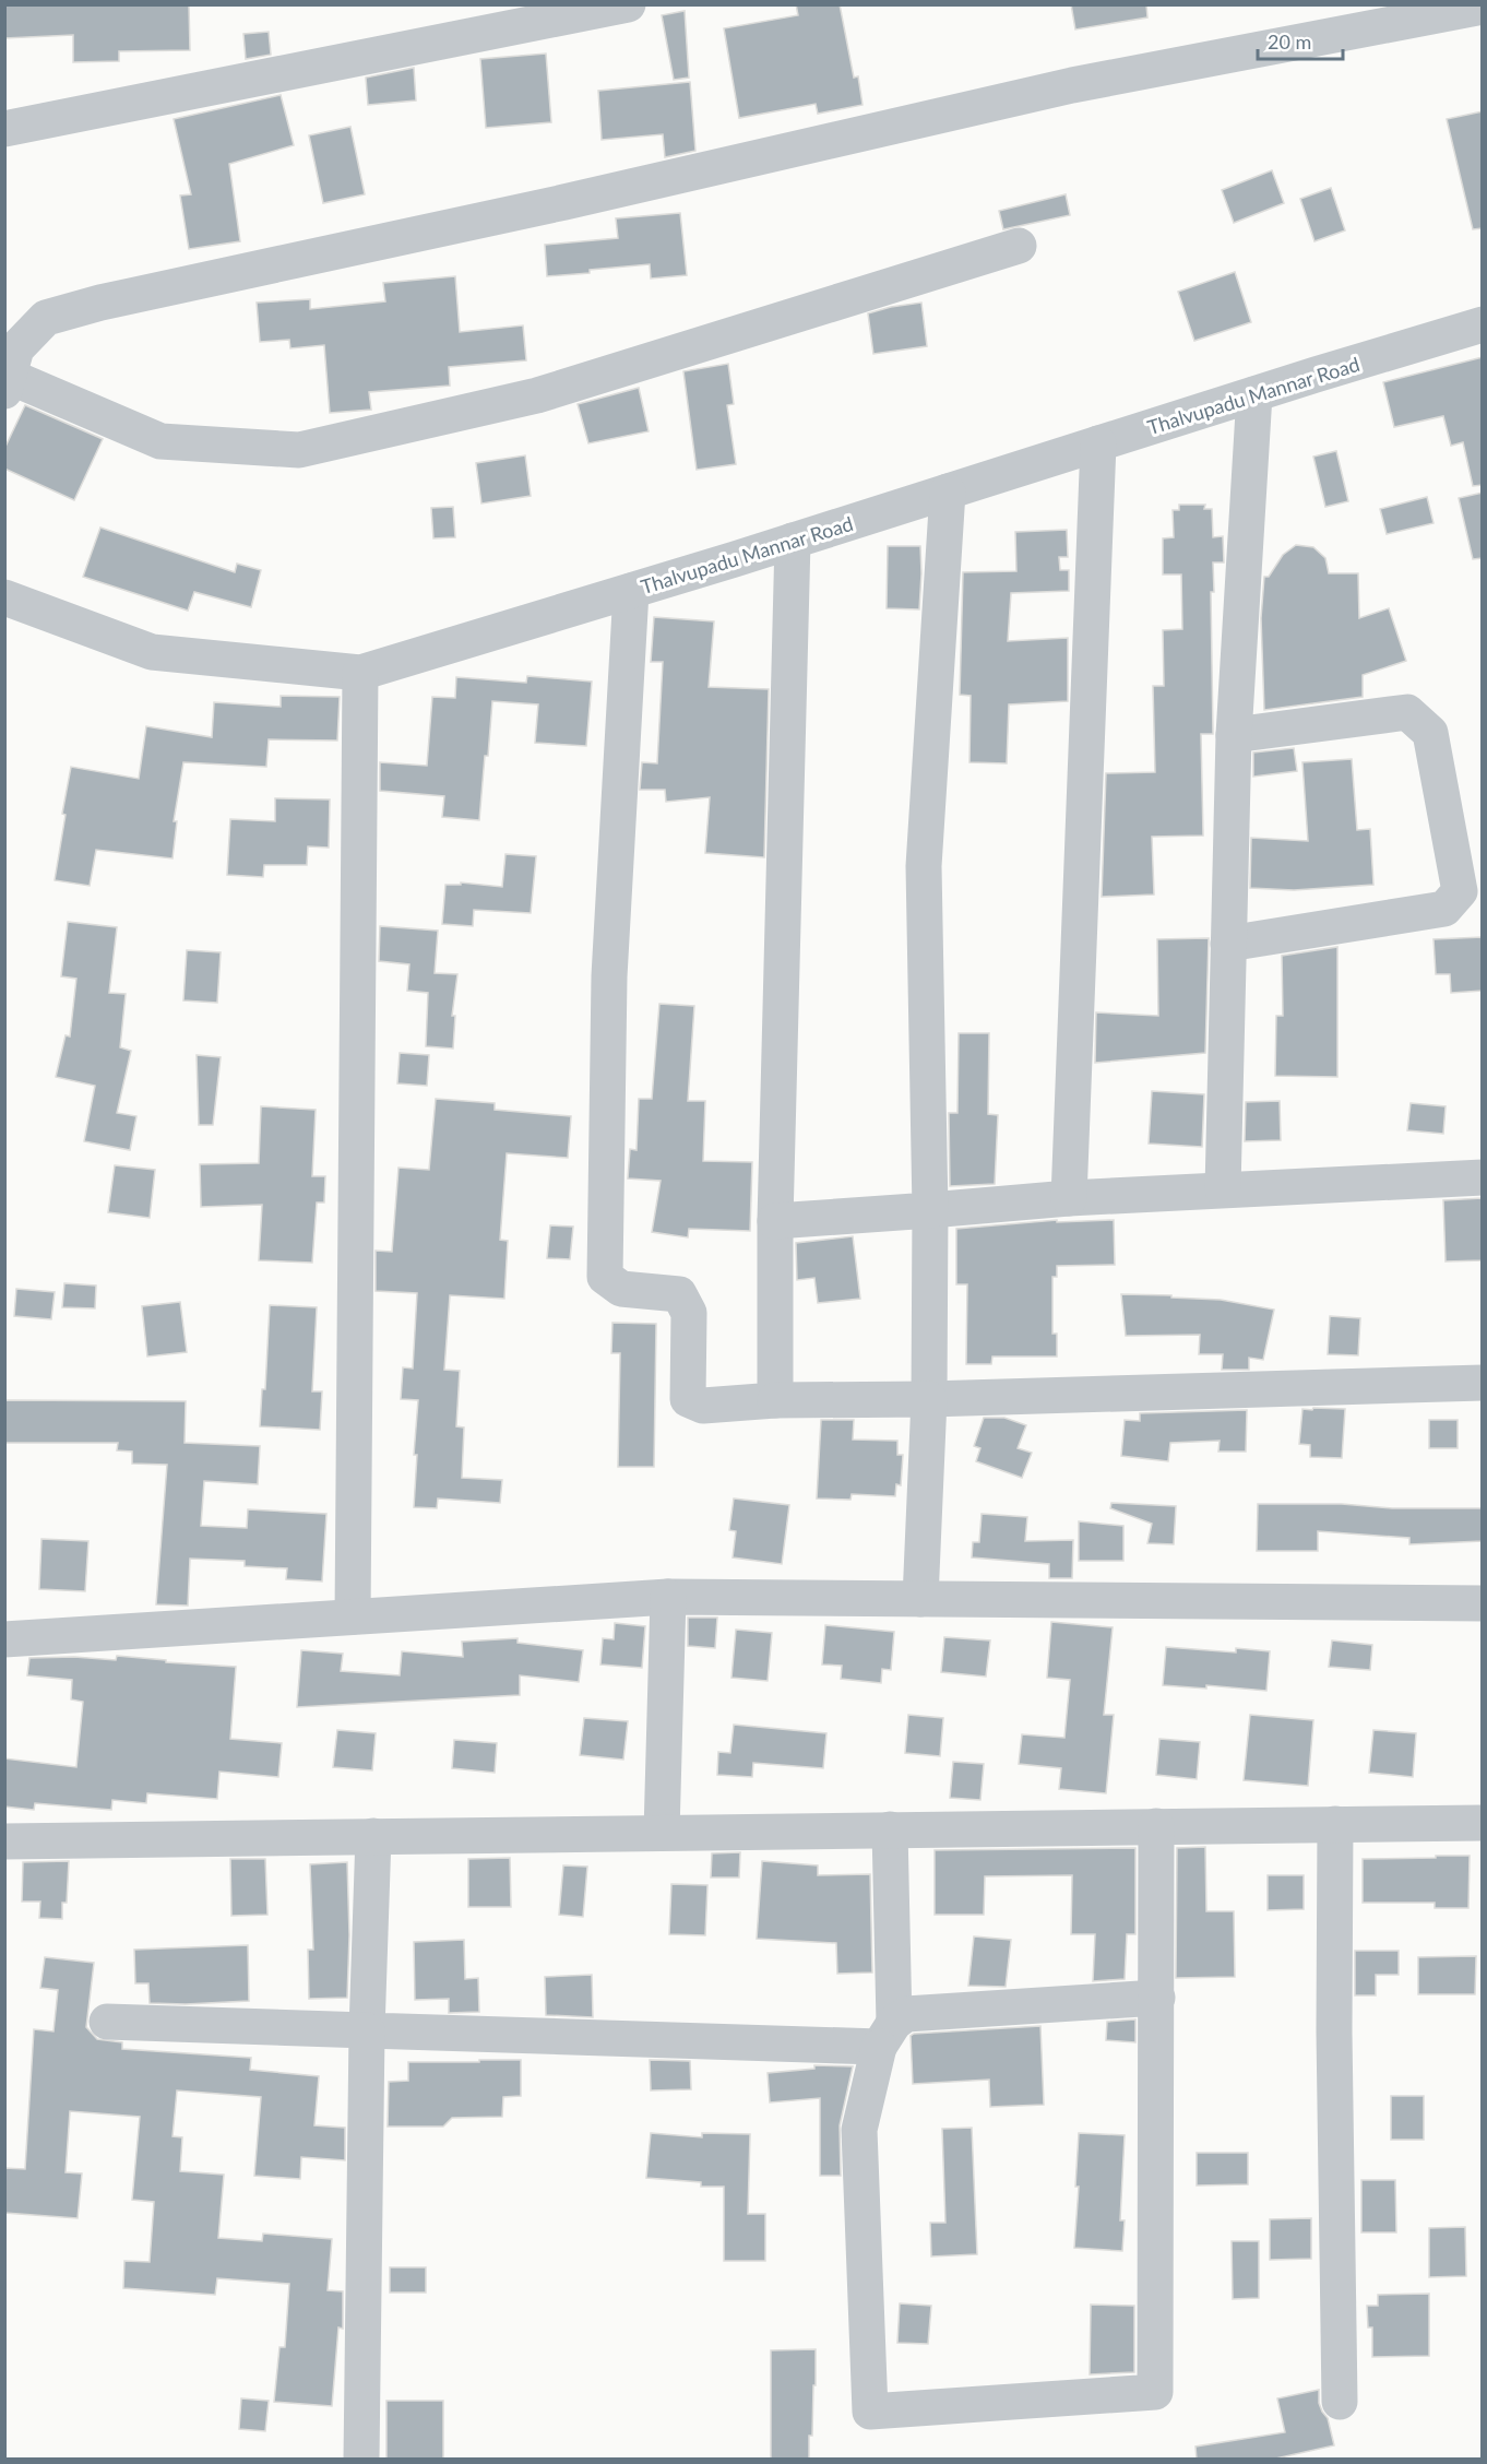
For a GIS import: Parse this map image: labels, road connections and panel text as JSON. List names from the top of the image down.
{
  "streets": {
    "street": ["Thalvupadu Mannar Road"]
  },
  "scale_bar": "20 m"
}
